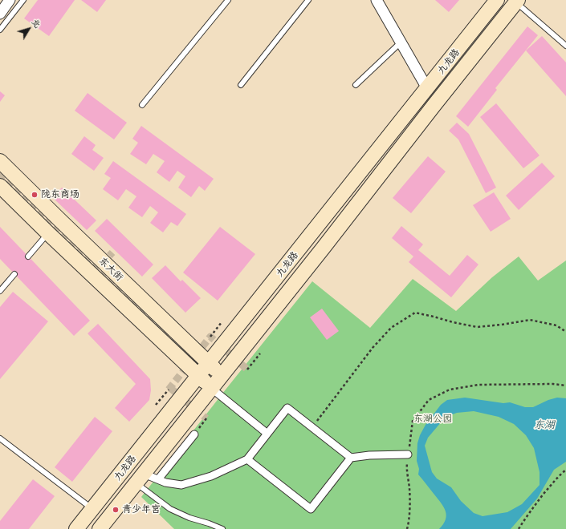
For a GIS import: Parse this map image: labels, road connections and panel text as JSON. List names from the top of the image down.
{
  "streets": {
    "main road": ["九龙路", "东大街"]
  },
  "crossings": [
    ["九龙路", "东大街"]
  ],
  "water": ["东湖"],
  "parks": ["东湖公园"],
  "places": ["陇东商场", "青少年宫"],
  "north": "top right"
}
